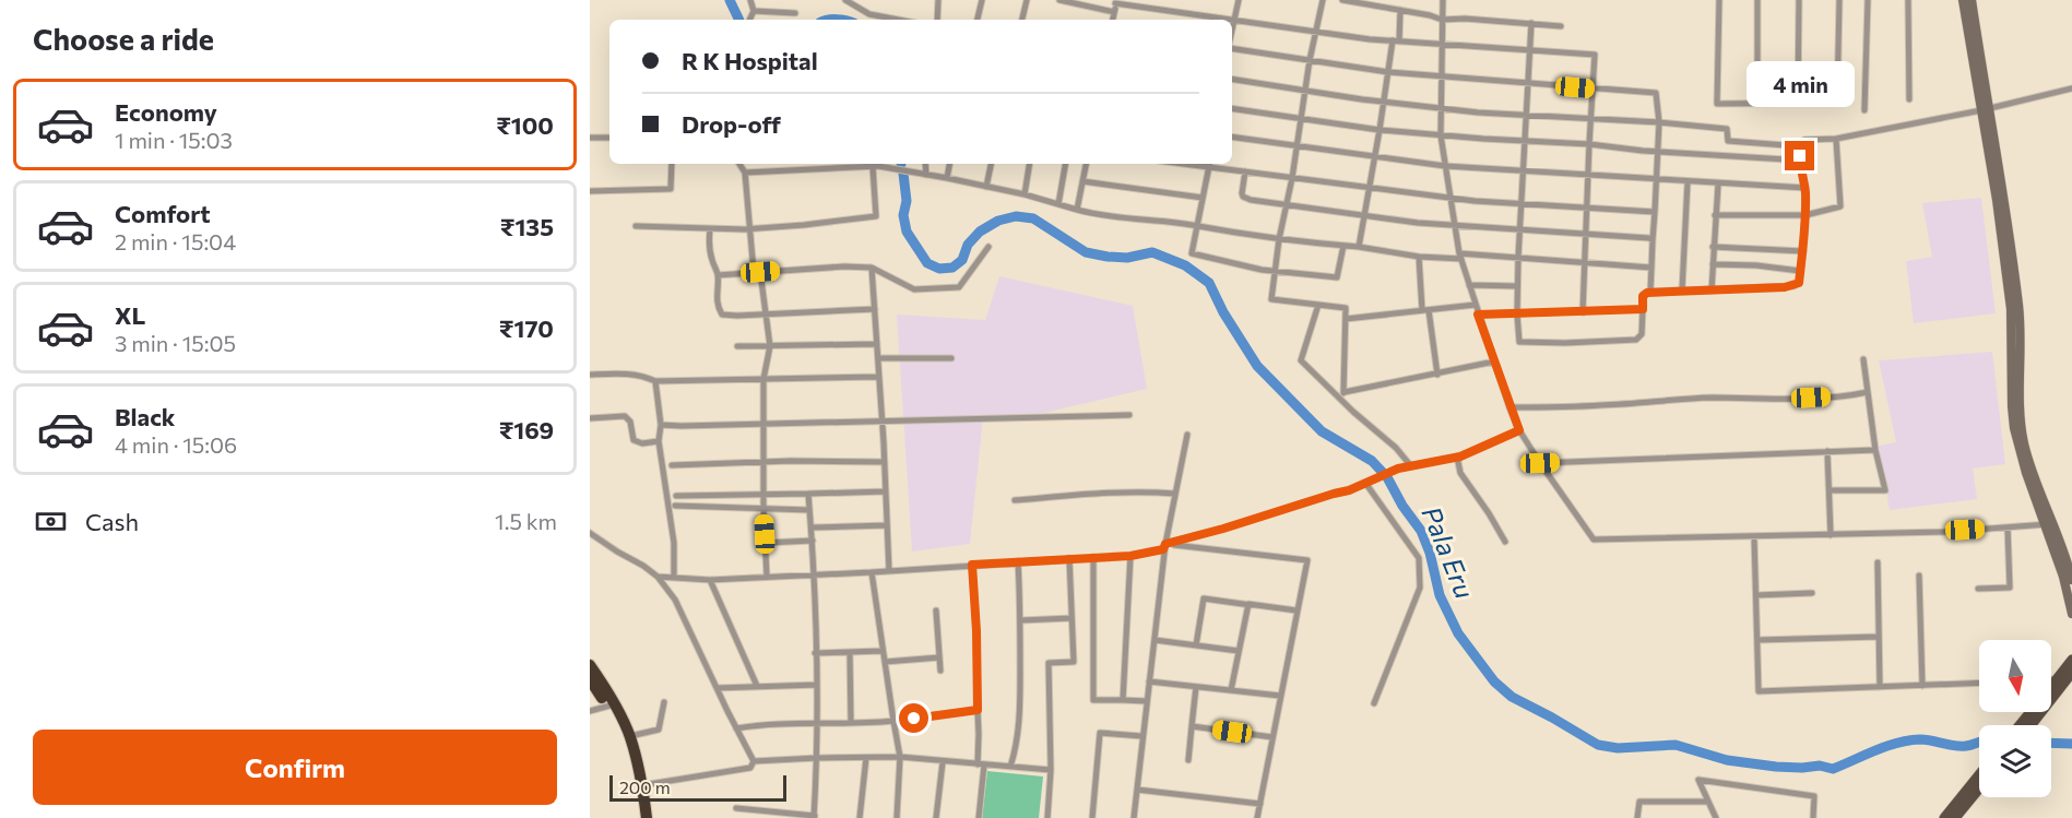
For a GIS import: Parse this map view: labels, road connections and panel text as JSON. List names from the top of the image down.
{
  "water": ["Pala Eru"],
  "scale_bar": "200 m",
  "north": "bottom",
  "page": {
    "heading": "Choose a ride",
    "banner": ["R K Hospital", "Drop-off"],
    "bubble": "4 min",
    "list": [
      {
        "name": "Economy",
        "note": "1 min · 15:03",
        "value": "₹100"
      },
      {
        "name": "Comfort",
        "note": "2 min · 15:04",
        "value": "₹135"
      },
      {
        "name": "XL",
        "note": "3 min · 15:05",
        "value": "₹170"
      },
      {
        "name": "Black",
        "note": "4 min · 15:06",
        "value": "₹169"
      }
    ],
    "pay": ["Cash", "1.5 km"],
    "buttons": "Confirm",
    "scale": "200 m"
  }
}
